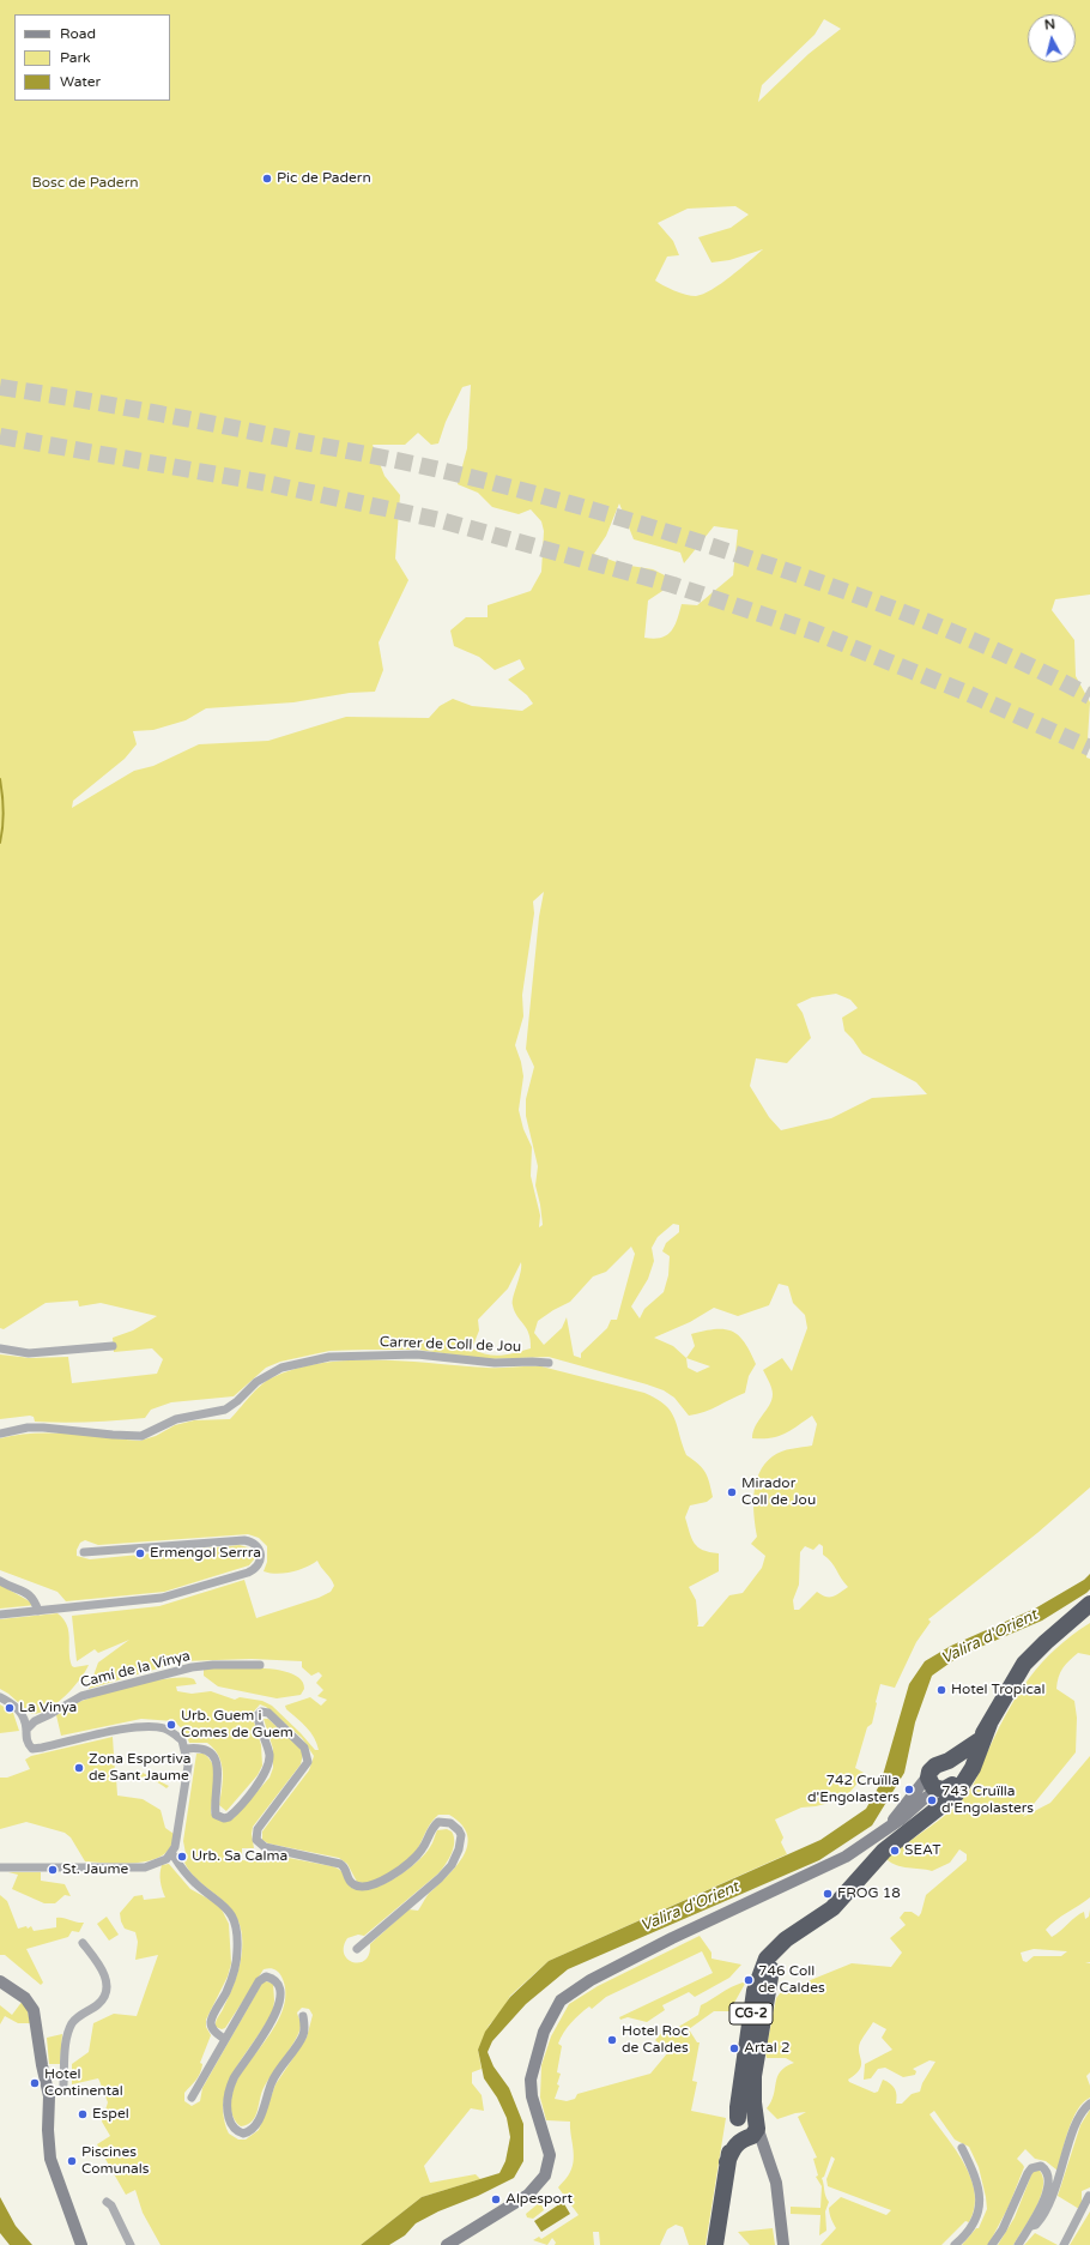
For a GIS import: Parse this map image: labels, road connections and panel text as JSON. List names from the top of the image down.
{
  "streets": {
    "highway": ["CG-2"],
    "street": ["Carrer de Coll de Jou", "Camí de la Vinya"]
  },
  "water": ["Valira d'Orient"],
  "parks": ["Bosc de Padern"],
  "places": [
    "Pic de Padern",
    "Mirador Coll de Jou",
    "Ermengol Serrra",
    "Hotel Tropical",
    "La Vinya",
    "Urb. Guem i Comes de Guem",
    "Zona Esportiva de Sant Jaume",
    "742 Cruïlla d'Engolasters",
    "743 Cruïlla d'Engolasters",
    "SEAT",
    "Urb. Sa Calma",
    "St. Jaume",
    "FROG 18",
    "746 Coll de Caldes",
    "Hotel Roc de Caldes",
    "Artal 2",
    "Hotel Continental",
    "Espel",
    "Piscines Comunals",
    "Alpesport"
  ],
  "legend": ["Road", "Park", "Water"],
  "north": "top"
}
